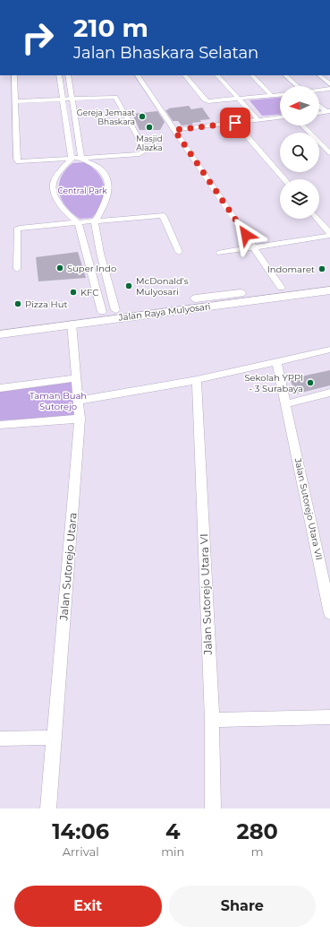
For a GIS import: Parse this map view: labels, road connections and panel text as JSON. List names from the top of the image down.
{
  "streets": {
    "main road": ["Jalan Raya Mulyosari"],
    "street": ["Jalan Sutorejo Utara VII", "Jalan Sutorejo Utara", "Jalan Sutorejo Utara VI"]
  },
  "crossings": [
    ["Jalan Raya Mulyosari", "Jalan Sutorejo Utara"]
  ],
  "parks": ["Central Park", "Taman Buah Sutorejo"],
  "places": [
    "Gereja Jemaat Bhaskara",
    "Masjid Alazka",
    "Super Indo",
    "Indomaret",
    "McDonald's Mulyosari",
    "KFC",
    "Pizza Hut",
    "Sekolah YPPI - 3 Surabaya"
  ],
  "north": "left",
  "page": {
    "turn": ["210 m", "Jalan Bhaskara Selatan"],
    "eta": [
      "14:06",
      "Arrival",
      "4",
      "min",
      "280",
      "m"
    ],
    "buttons": ["Exit", "Share"]
  }
}
